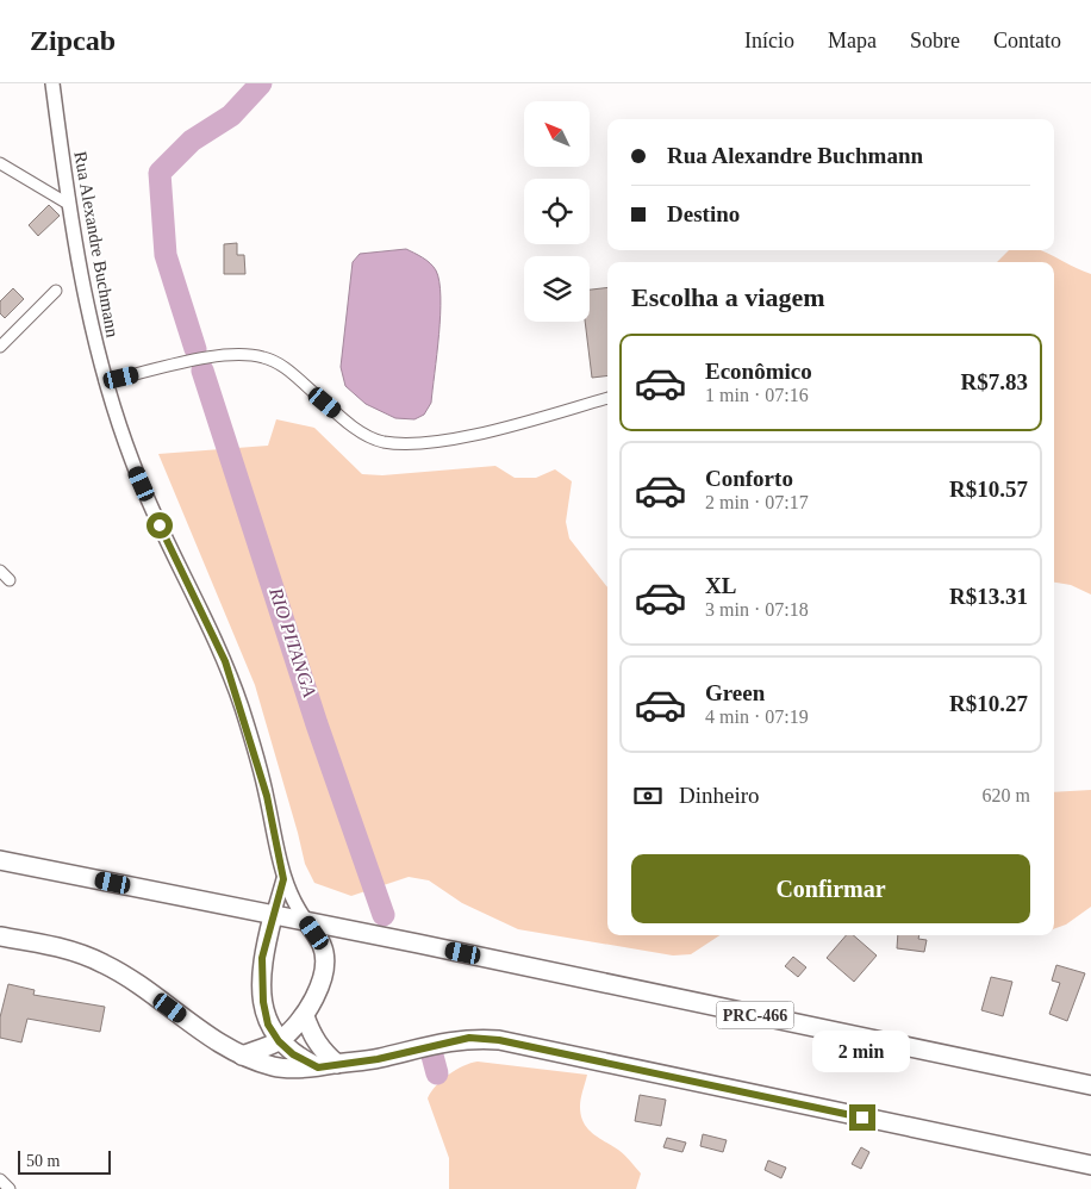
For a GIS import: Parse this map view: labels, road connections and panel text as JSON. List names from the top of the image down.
{
  "streets": {
    "highway": ["PRC-466"],
    "main road": ["Rua Alexandre Buchmann"]
  },
  "crossings": [
    ["Rua Alexandre Buchmann", "PRC-466"]
  ],
  "water": ["RIO PITANGA"],
  "scale_bar": "50 m",
  "north": "top left",
  "page": {
    "header": "Zipcab",
    "nav": [
      "Início",
      "Mapa",
      "Sobre",
      "Contato"
    ],
    "banner": ["Rua Alexandre Buchmann", "Destino"],
    "heading": "Escolha a viagem",
    "list": [
      {
        "name": "Econômico",
        "note": "1 min · 07:16",
        "value": "R$7.83"
      },
      {
        "name": "Conforto",
        "note": "2 min · 07:17",
        "value": "R$10.57"
      },
      {
        "name": "XL",
        "note": "3 min · 07:18",
        "value": "R$13.31"
      },
      {
        "name": "Green",
        "note": "4 min · 07:19",
        "value": "R$10.27"
      }
    ],
    "pay": ["Dinheiro", "620 m"],
    "buttons": "Confirmar",
    "bubble": "2 min",
    "scale": "50 m"
  }
}
